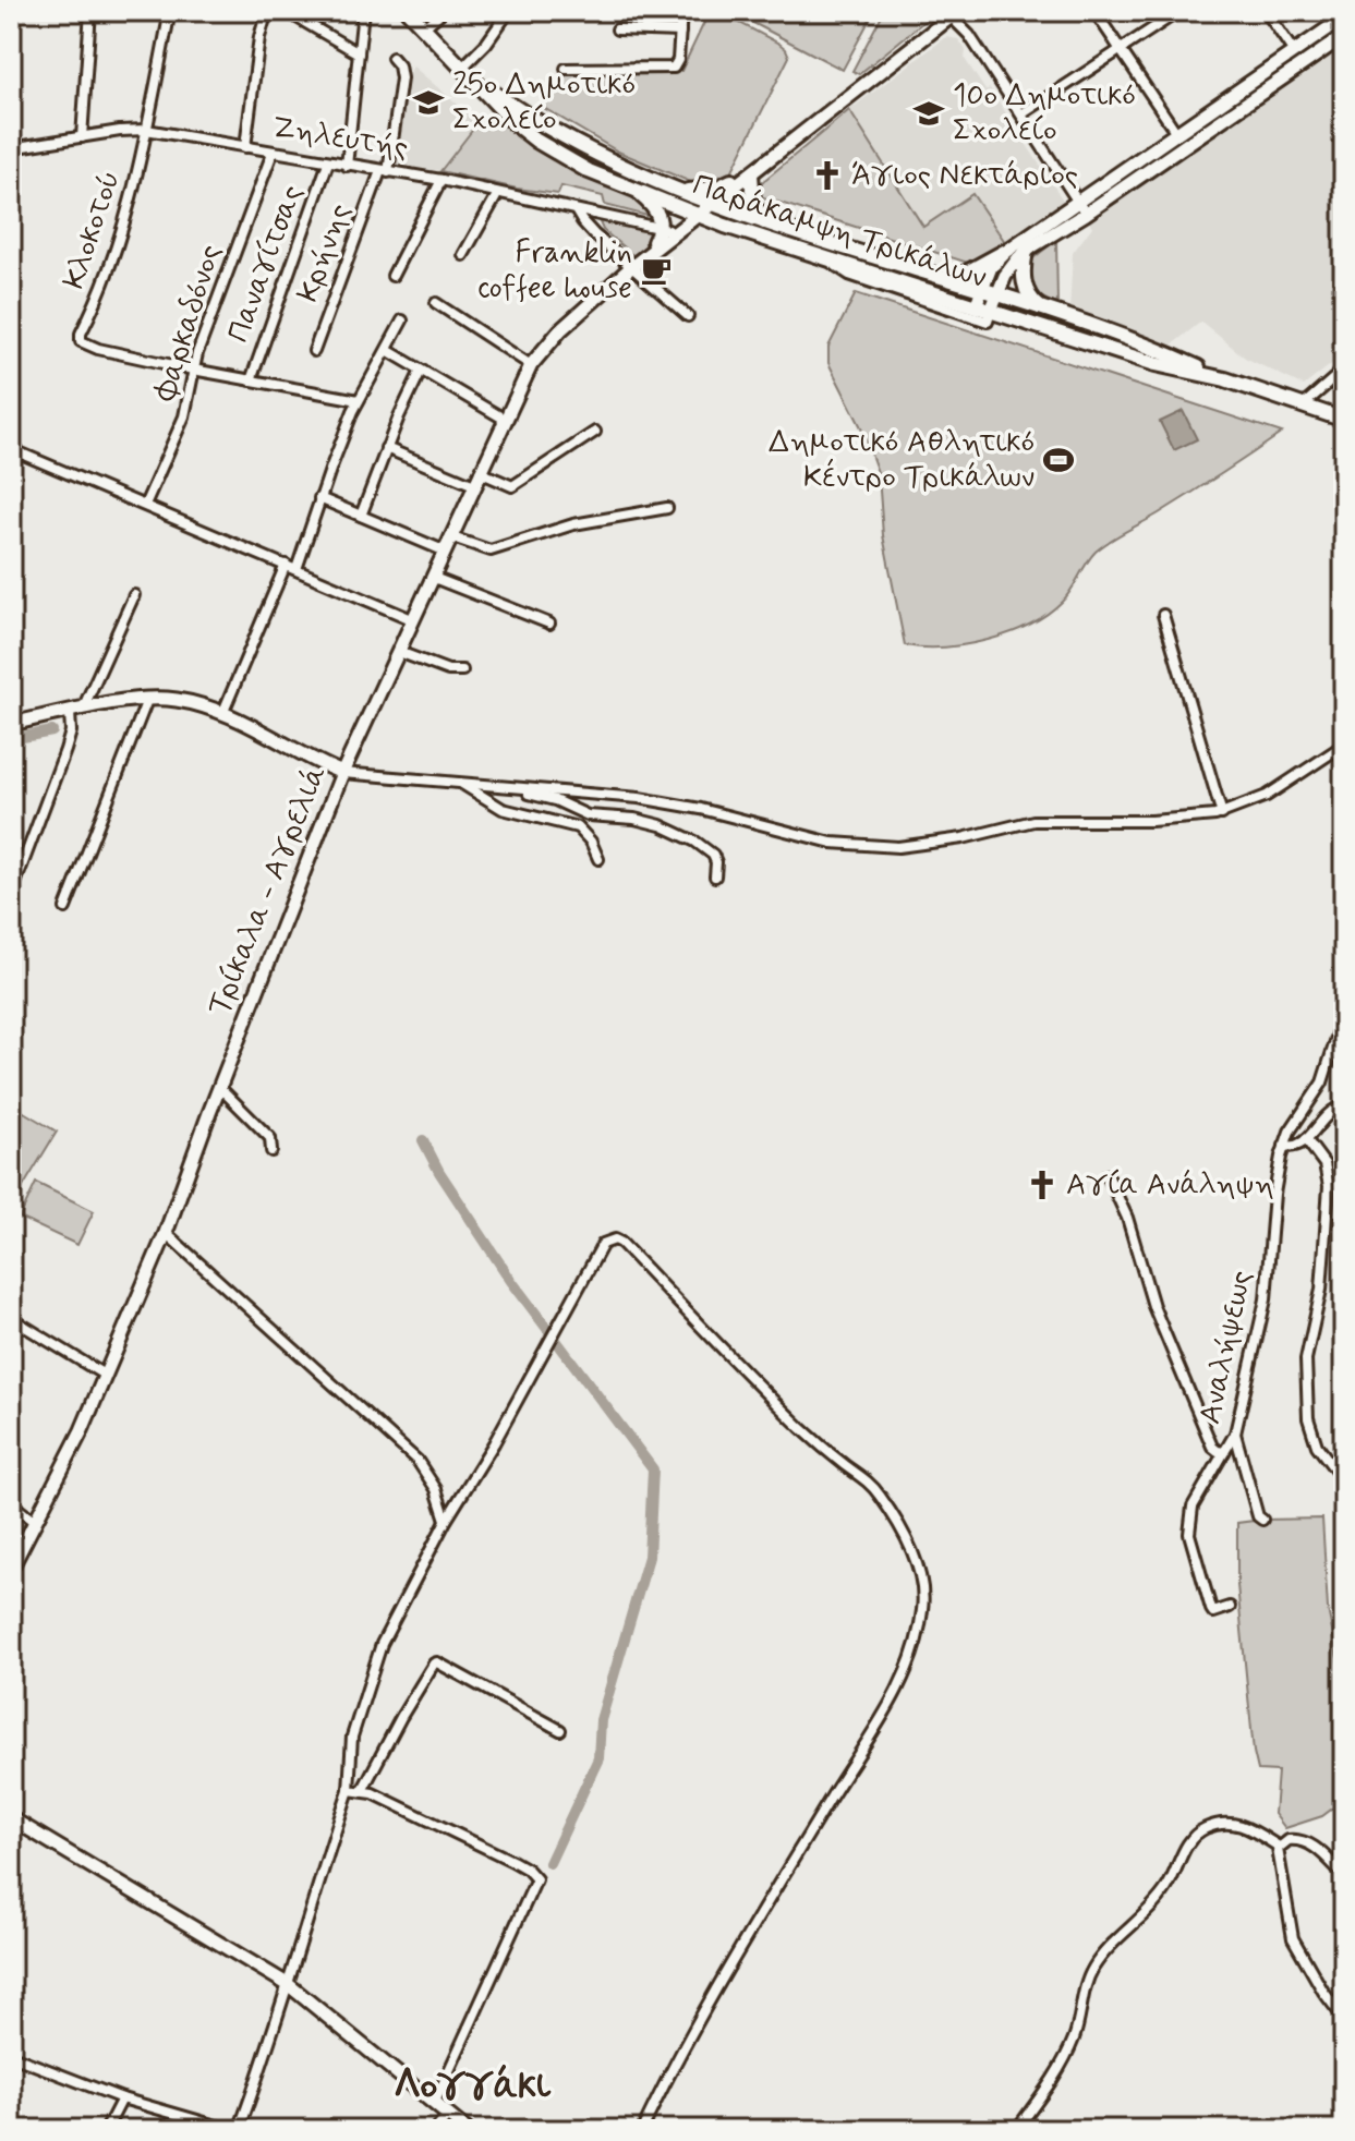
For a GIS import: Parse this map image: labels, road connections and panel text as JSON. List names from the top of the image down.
{
  "streets": {
    "main road": ["Παράκαμψη Τρικάλων", "Τρίκαλα - Αγρελιά"],
    "street": [
      "Ζηλευτής",
      "Κλοκοτού",
      "Κρήνης",
      "Παναγίτσας",
      "Φαρκαδόνος",
      "Αναλήψεως"
    ]
  },
  "crossings": [
    ["Ζηλευτής", "Κλοκοτού"],
    ["Ζηλευτής", "Κρήνης"],
    ["Ζηλευτής", "Παναγίτσας"],
    ["Ζηλευτής", "Φαρκαδόνος"],
    ["Κλοκοτού", "Φαρκαδόνος"],
    ["Παράκαμψη Τρικάλων", "Τρίκαλα - Αγρελιά"]
  ],
  "districts": ["Λογγάκι"],
  "places": {
    "school or university": ["25ο Δημοτικό Σχολείο", "10ο Δημοτικό Σχολείο"],
    "church": ["Άγιος Νεκτάριος", "Αγία Ανάληψη"],
    "cafe": ["Franklin coffee house"],
    "sports": ["Δημοτικό Αθλητικό Κέντρο Τρικάλων"]
  }
}
